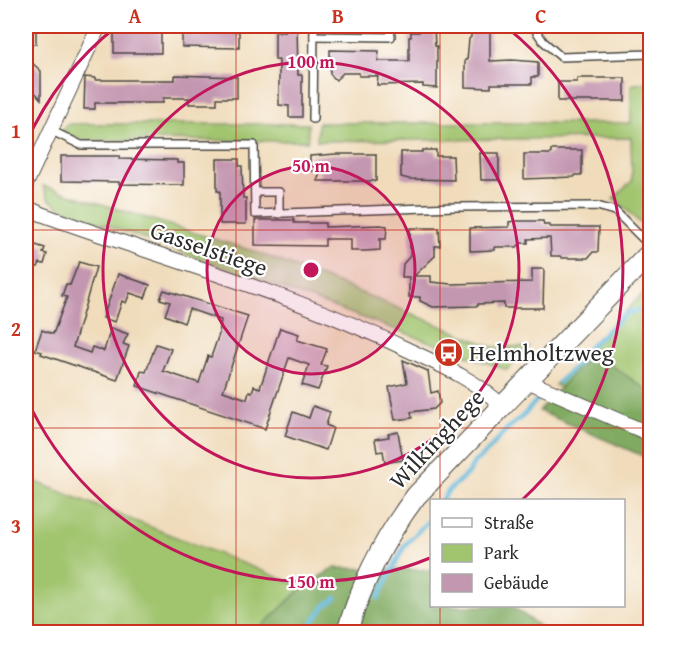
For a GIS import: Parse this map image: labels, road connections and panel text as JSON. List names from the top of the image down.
{
  "streets": {
    "street": ["Gasselstiege", "Wilkinghege"]
  },
  "crossings": [
    ["Gasselstiege", "Wilkinghege"]
  ],
  "places": {
    "bus stop": ["Helmholtzweg"]
  },
  "legend": ["Straße", "Park", "Gebäude"],
  "grid": {
    "columns": ["A", "B", "C"],
    "rows": ["1", "2", "3"]
  },
  "rings": ["100 m", "50 m", "150 m"]
}
